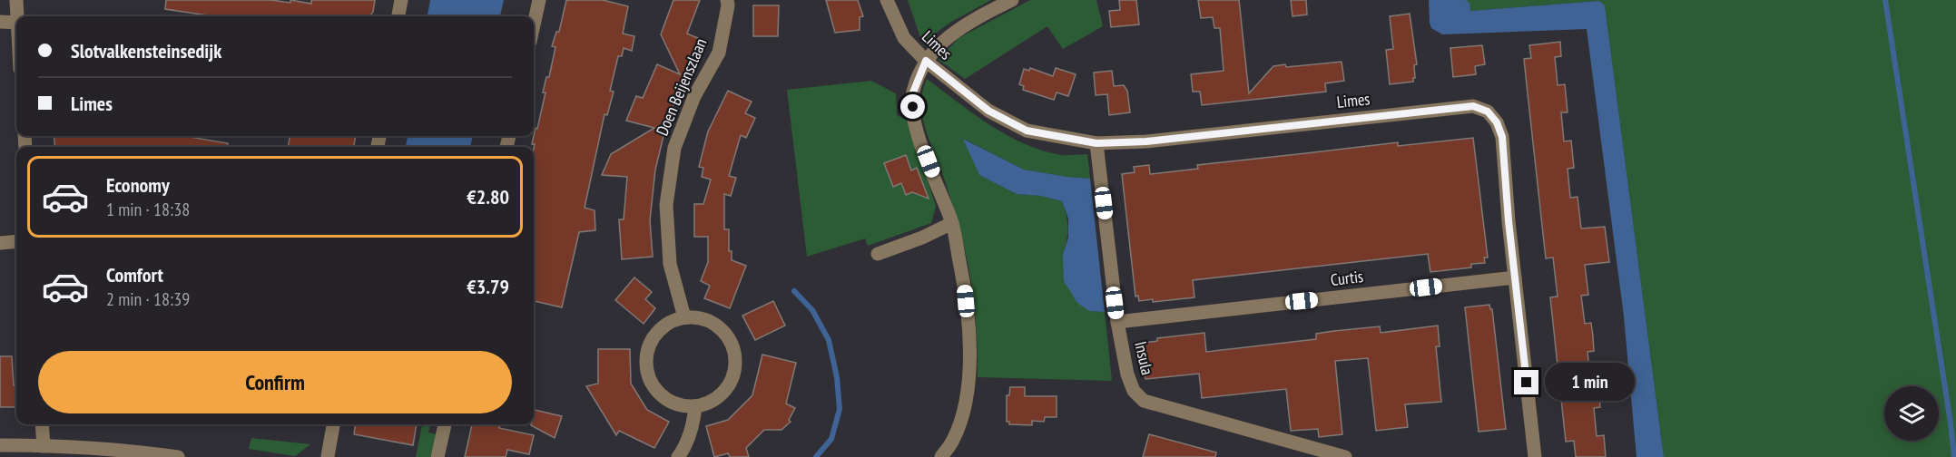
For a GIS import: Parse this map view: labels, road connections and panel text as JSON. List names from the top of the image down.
{
  "streets": {
    "street": [
      "Limes",
      "Doen Beijenszlaan",
      "Curtis",
      "Insula"
    ]
  },
  "crossings": [
    ["Limes", "Curtis"],
    ["Limes", "Insula"],
    ["Curtis", "Insula"]
  ],
  "page": {
    "banner": ["Slotvalkensteinsedijk", "Limes"],
    "list": [
      {
        "name": "Economy",
        "note": "1 min · 18:38",
        "value": "€2.80"
      },
      {
        "name": "Comfort",
        "note": "2 min · 18:39",
        "value": "€3.79"
      }
    ],
    "buttons": "Confirm",
    "bubble": "1 min"
  }
}
